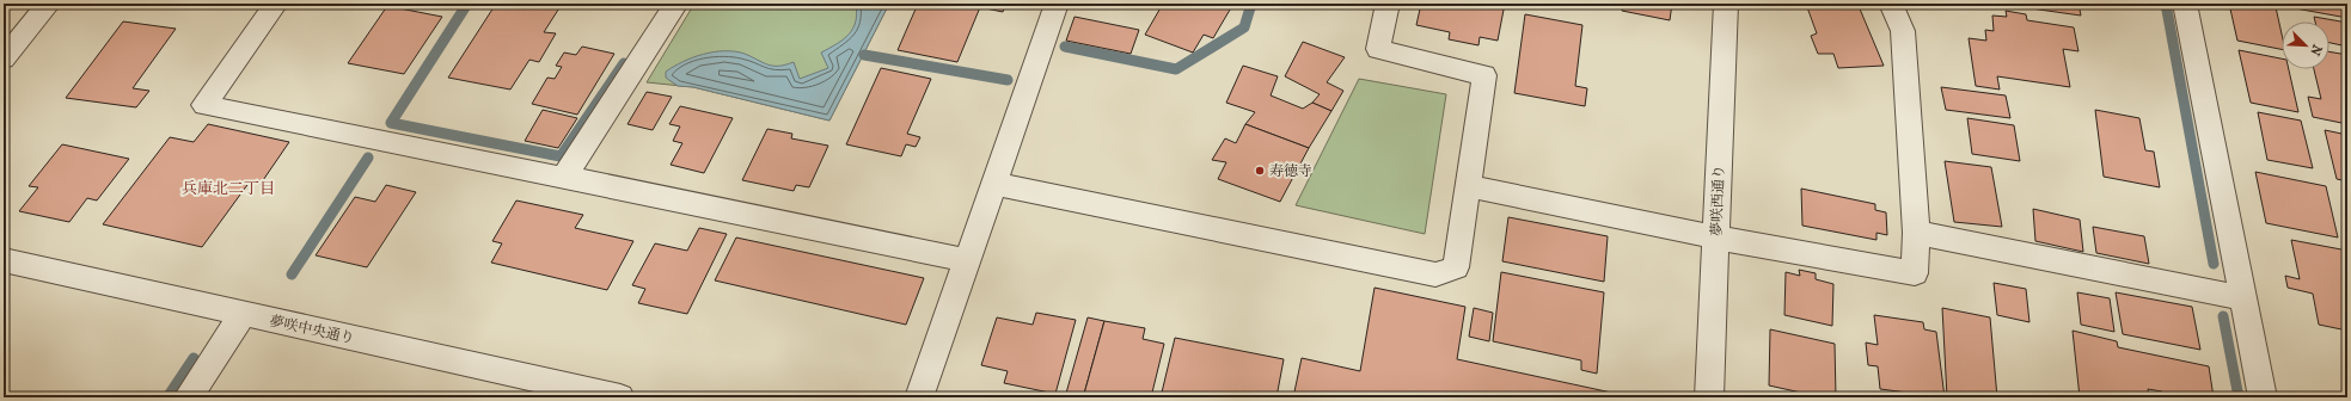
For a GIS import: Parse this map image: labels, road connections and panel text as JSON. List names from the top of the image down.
{
  "streets": {
    "street": ["夢咲西通り", "夢咲中央通り"]
  },
  "districts": ["兵庫北二丁目"],
  "places": ["寿徳寺"],
  "north": "bottom right"
}
